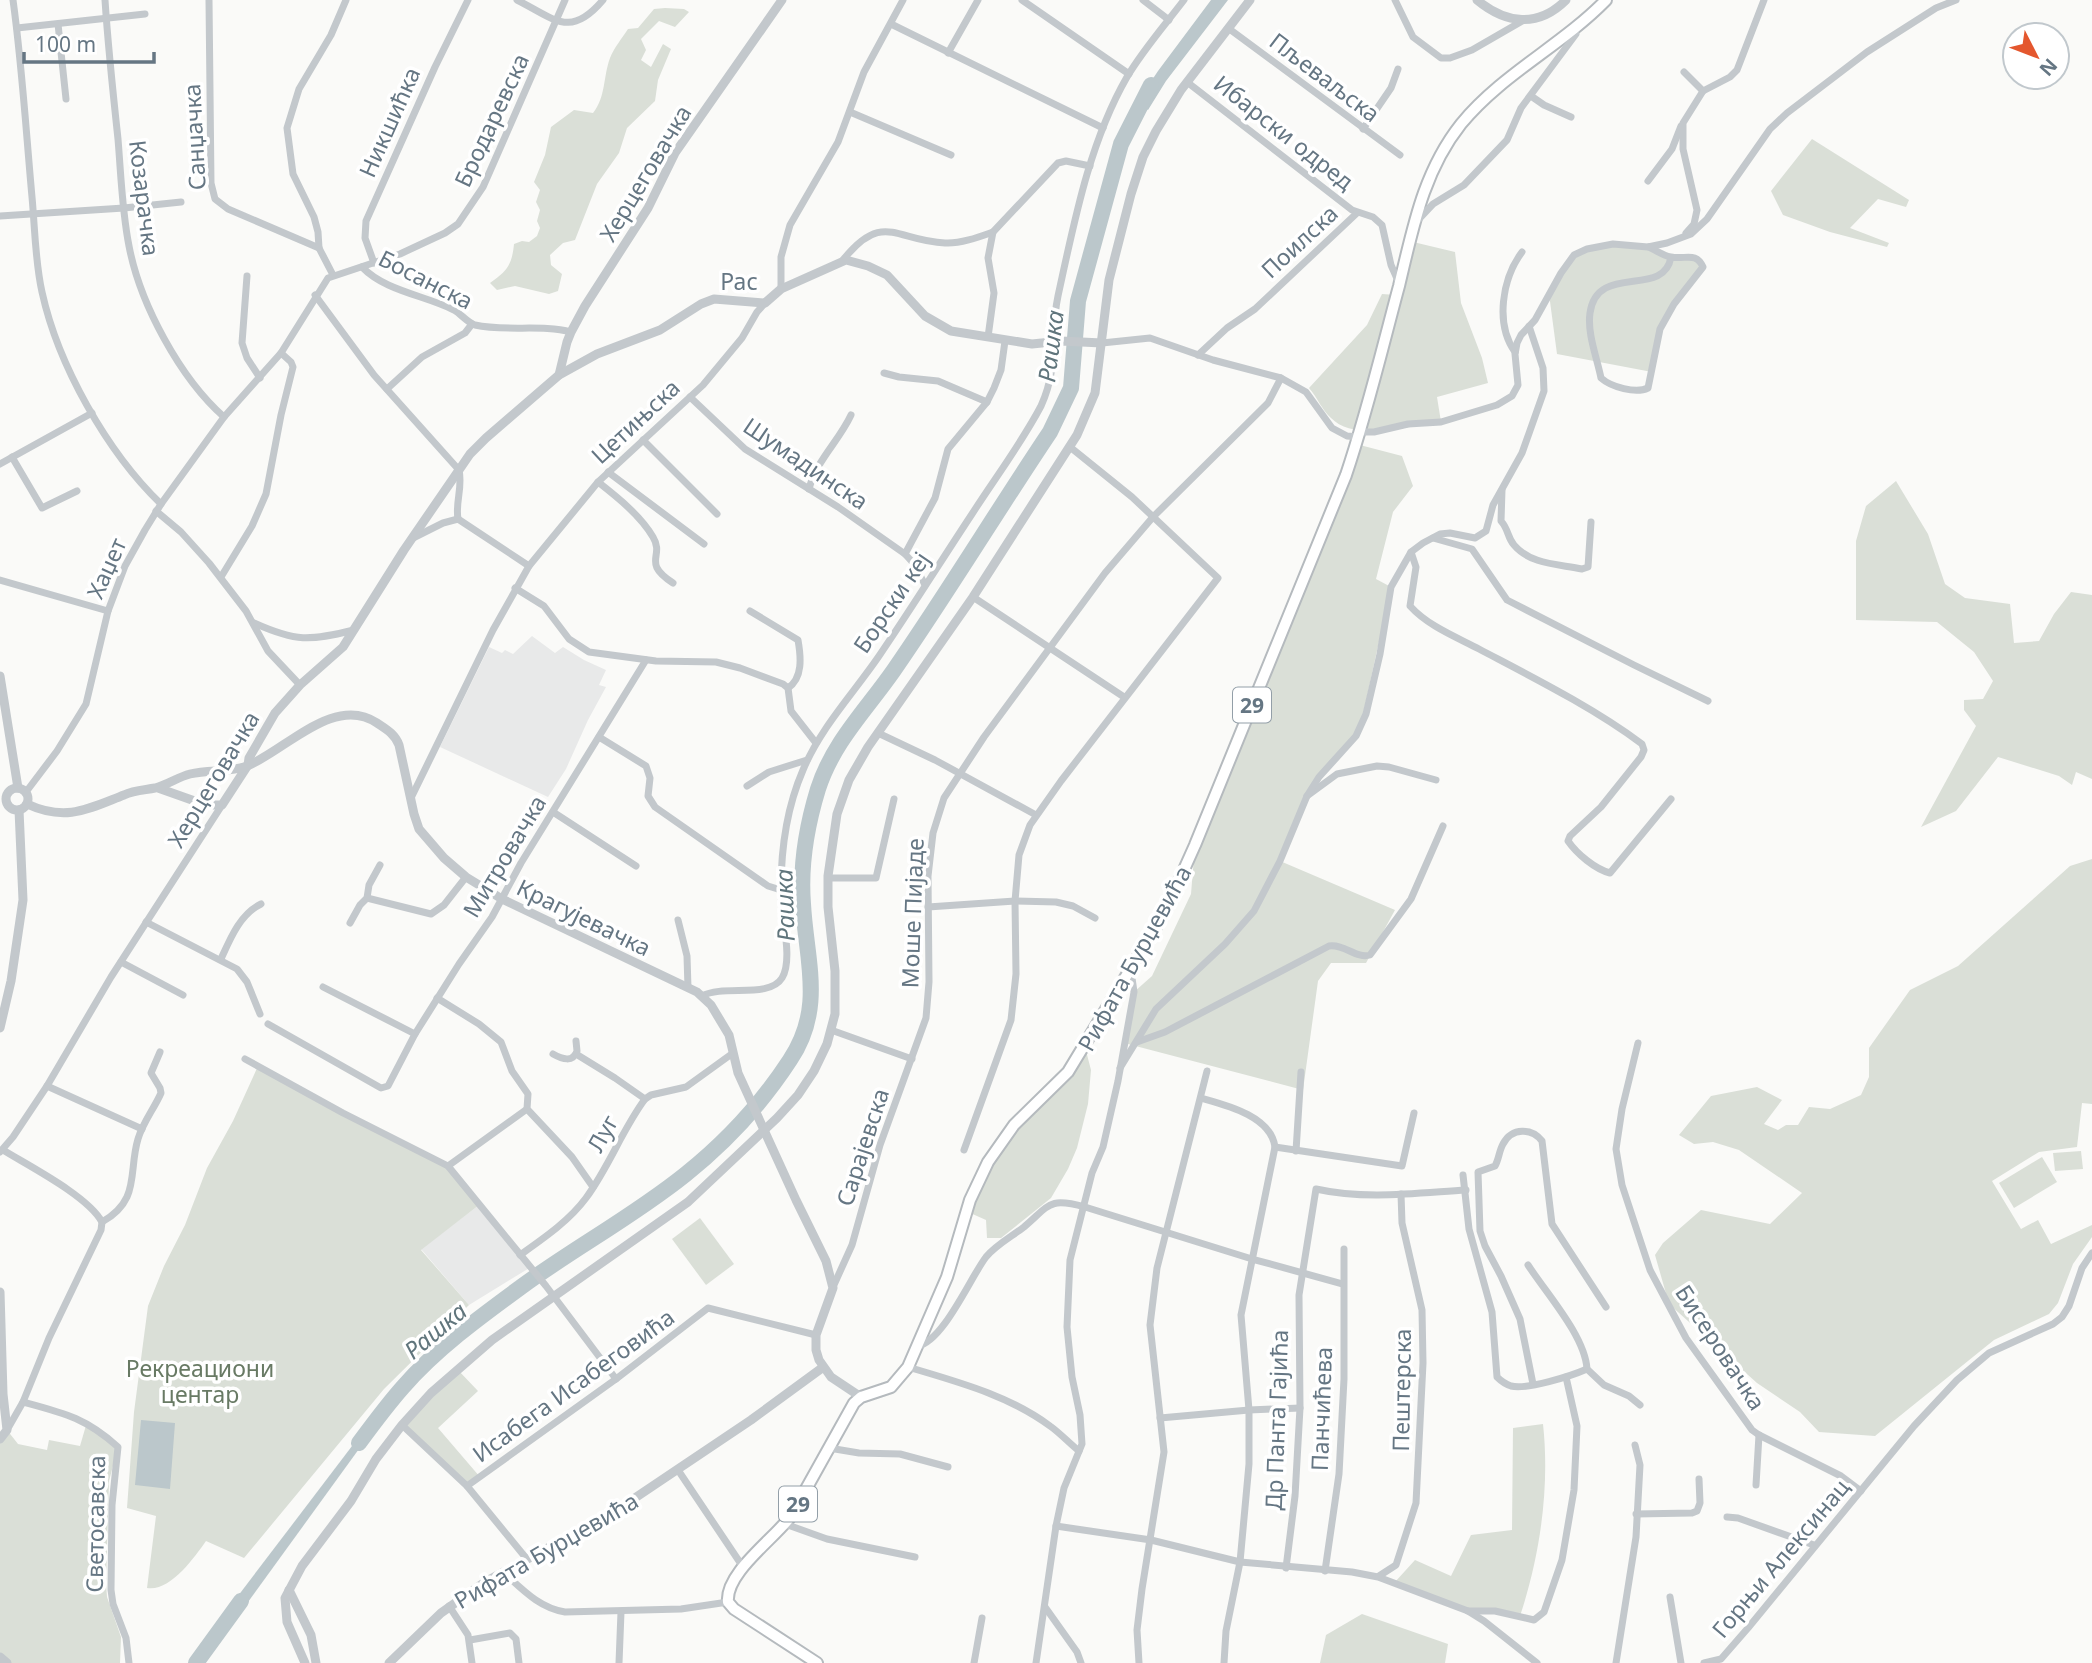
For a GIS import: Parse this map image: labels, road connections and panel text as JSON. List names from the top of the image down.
{
  "streets": {
    "main road": ["29", "Рифата Бурџевића"],
    "street": [
      "Пљеваљска",
      "Бродаревска",
      "Никшићка",
      "Ибарски одред",
      "Санџачка",
      "Херцеговачка",
      "Козарачка",
      "Поилска",
      "Босанска",
      "Рас",
      "Цетињска",
      "Шумадинска",
      "Хаџет",
      "Борски кеј",
      "Митровачка",
      "Моше Пијаде",
      "Крагујевачка",
      "Луг",
      "Сарајевска",
      "Бисеровачка",
      "Исабега Исабеговића",
      "Пештерска",
      "Панчићева",
      "Др Панта Гајића",
      "Светосавска",
      "Горњи Алексинац"
    ]
  },
  "crossings": [
    ["Бродаревска", "Никшићка"],
    ["Бродаревска", "Босанска"],
    ["Бродаревска", "Хаџет"],
    ["Ибарски одред", "Поилска"],
    ["Херцеговачка", "Босанска"],
    ["Херцеговачка", "Рас"],
    ["Херцеговачка", "Крагујевачка"],
    ["Козарачка", "Хаџет"],
    ["Поилска", "Рифата Бурџевића"],
    ["Рас", "Цетињска"],
    ["Цетињска", "Шумадинска"],
    ["Цетињска", "Крагујевачка"],
    ["Шумадинска", "Борски кеј"],
    ["Борски кеј", "Крагујевачка"],
    ["29", "Рифата Бурџевића"],
    ["Митровачка", "Крагујевачка"],
    ["Моше Пијаде", "Сарајевска"],
    ["Крагујевачка", "Луг"],
    ["Крагујевачка", "Сарајевска"],
    ["Сарајевска", "Исабега Исабеговића"],
    ["Бисеровачка", "Горњи Алексинац"],
    ["Пештерска", "Др Панта Гајића"]
  ],
  "water": ["Рашка"],
  "parks": ["Рекреациони центар"],
  "scale_bar": "100 m",
  "north": "bottom right"
}
